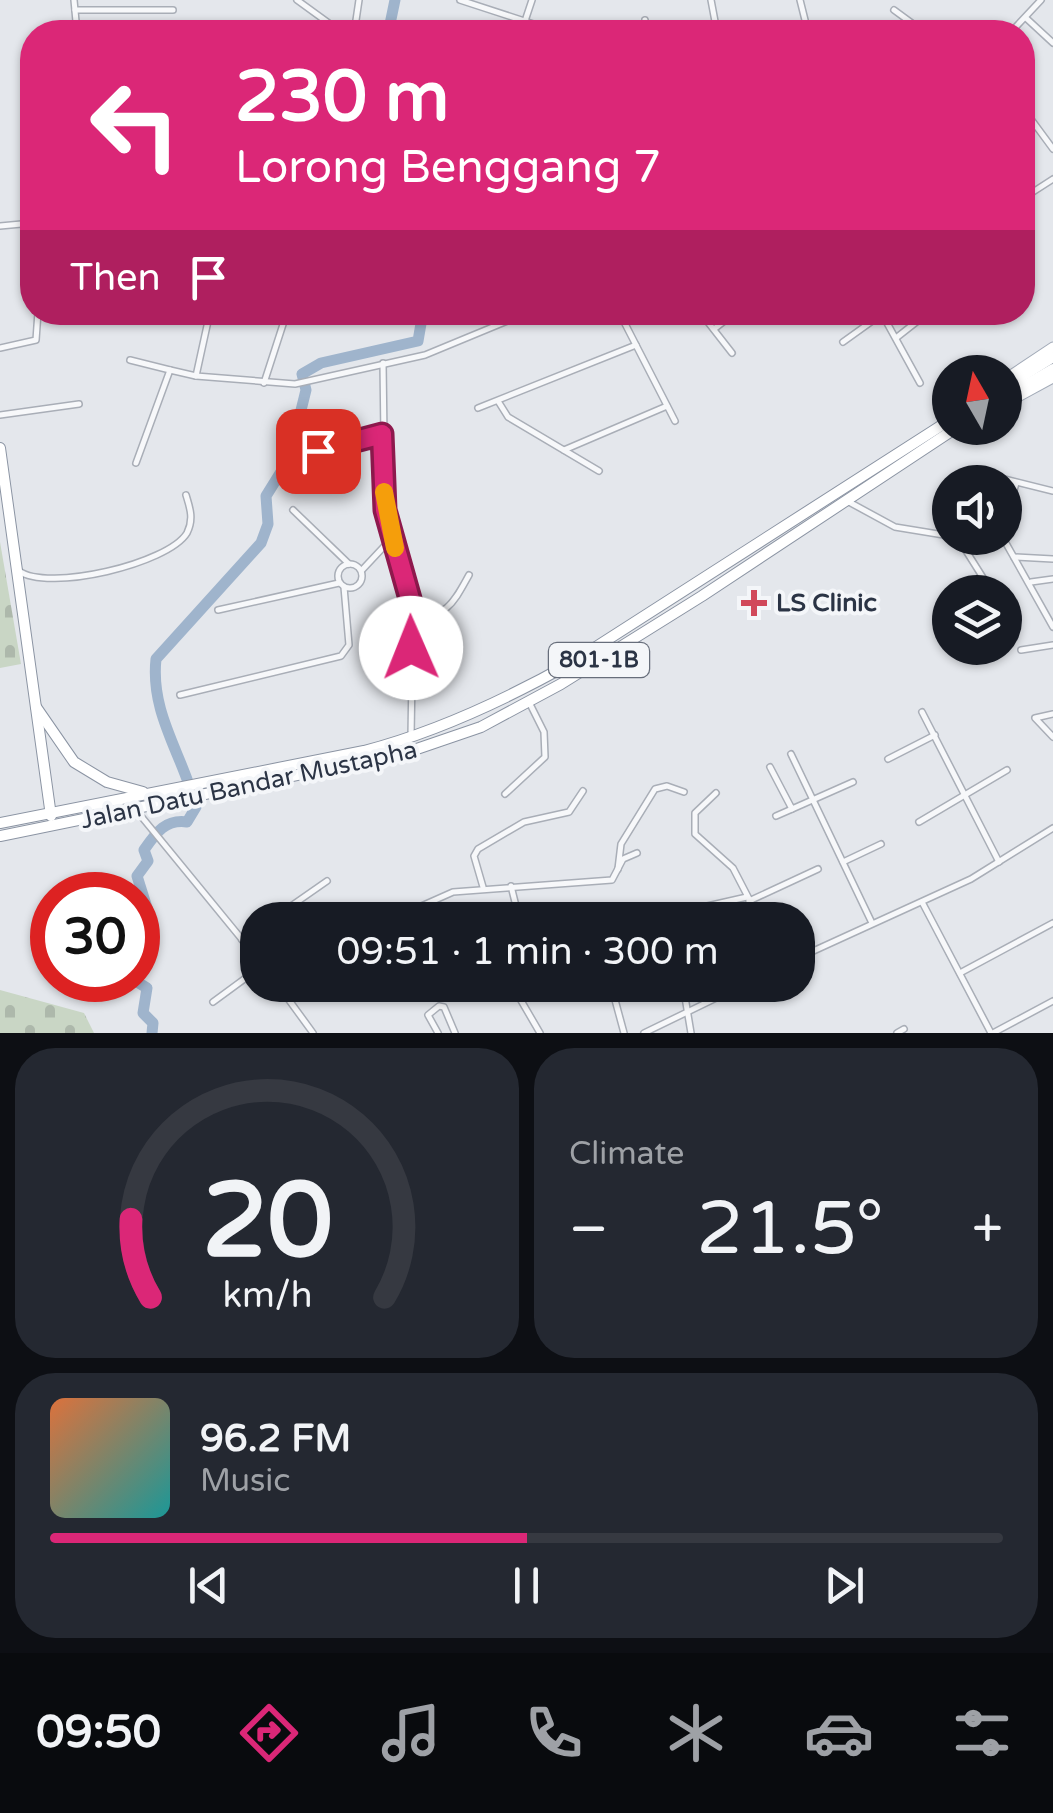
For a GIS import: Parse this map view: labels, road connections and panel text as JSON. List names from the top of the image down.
{
  "streets": {
    "highway": ["801-1B", "Jalan Datu Bandar Mustapha"]
  },
  "places": {
    "health": ["LS Clinic"]
  },
  "north": "top",
  "page": {
    "turn": ["230 m", "Lorong Benggang 7"],
    "then": "Then",
    "limit": "30",
    "trip": "09:51 · 1 min · 300 m",
    "tile": "Climate",
    "heat": ["−", "21.5°", "+"],
    "song": ["96.2 FM", "Music"],
    "tabs": "09:50",
    "gauge": ["20", "km/h"]
  }
}
